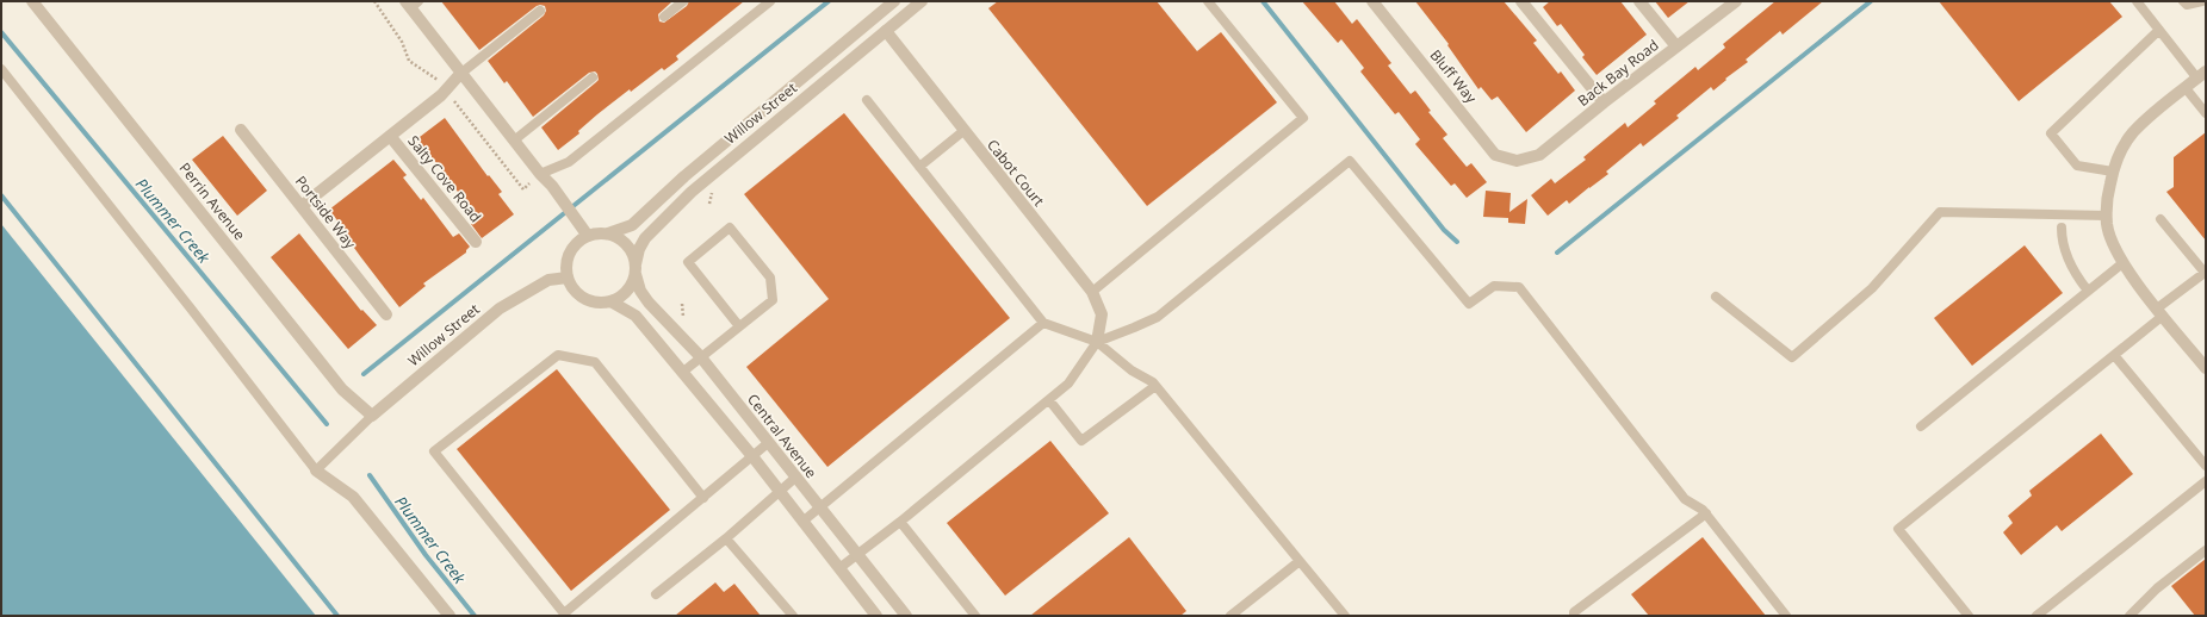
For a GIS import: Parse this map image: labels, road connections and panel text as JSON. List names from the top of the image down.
{
  "streets": {
    "street": [
      "Back Bay Road",
      "Bluff Way",
      "Willow Street",
      "Cabot Court",
      "Salty Cove Road",
      "Perrin Avenue",
      "Portside Way",
      "Central Avenue"
    ]
  },
  "crossings": [
    ["Back Bay Road", "Bluff Way"],
    ["Willow Street", "Cabot Court"],
    ["Willow Street", "Perrin Avenue"],
    ["Willow Street", "Central Avenue"],
    ["Salty Cove Road", "Portside Way"]
  ],
  "water": ["Plummer Creek"]
}
